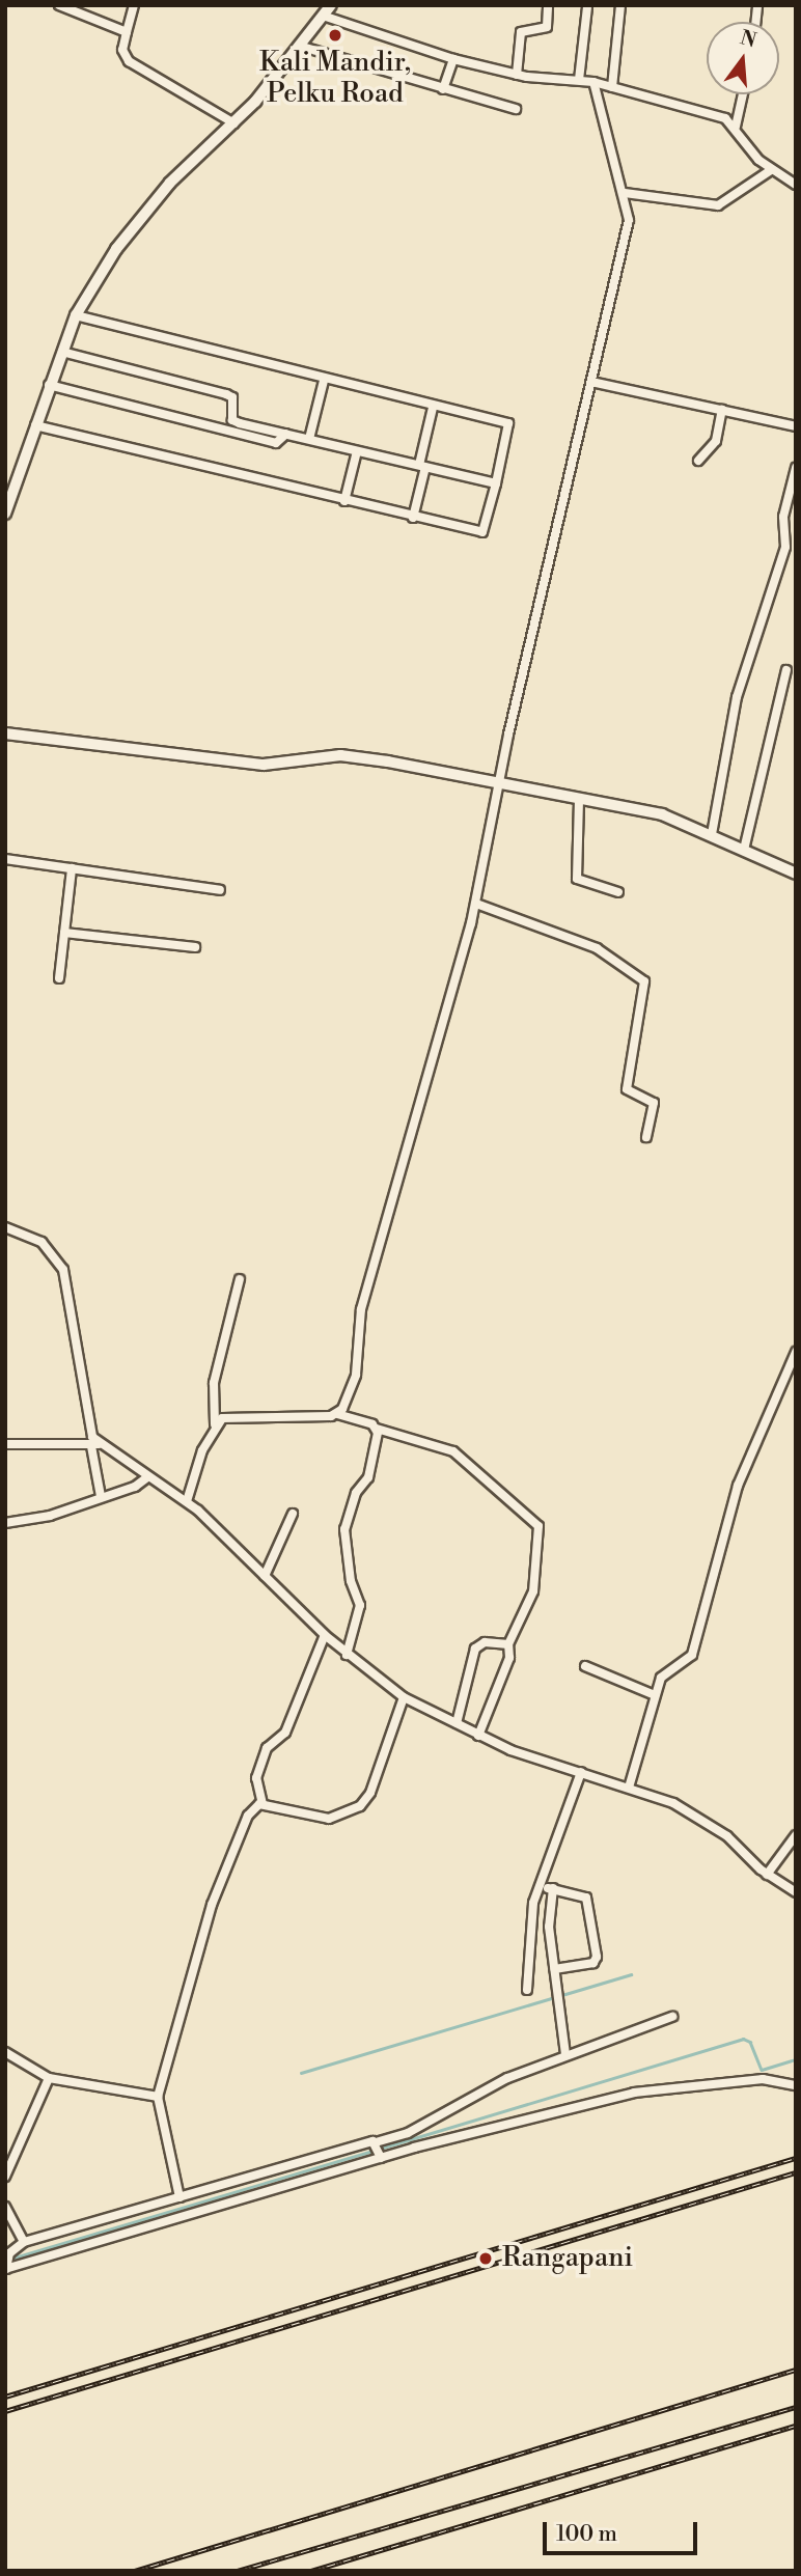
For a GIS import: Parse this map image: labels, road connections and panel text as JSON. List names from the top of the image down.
{
  "places": ["Kali Mandir, Pelku Road", "Rangapani"],
  "scale_bar": "100 m",
  "north": "top"
}
